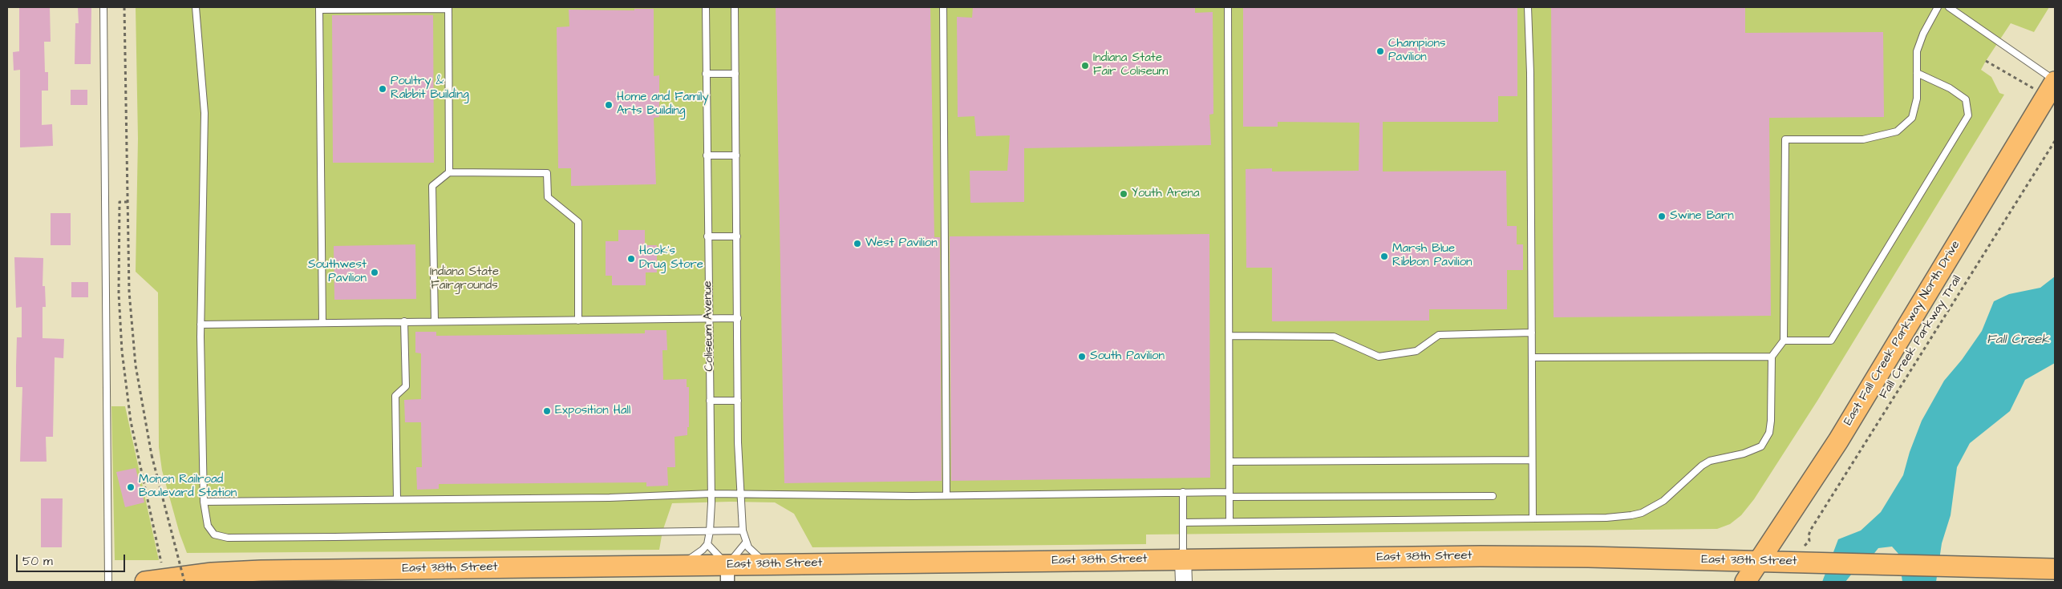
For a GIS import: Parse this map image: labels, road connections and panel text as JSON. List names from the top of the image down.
{
  "streets": {
    "main road": ["East Fall Creek Parkway North Drive", "East 38th Street"],
    "lane": ["Coliseum Avenue"],
    "path": ["Fall Creek Parkway Trail"]
  },
  "crossings": [
    ["East Fall Creek Parkway North Drive", "East 38th Street"],
    ["Fall Creek Parkway Trail", "East 38th Street"]
  ],
  "water": ["Fall Creek"],
  "parks": ["Indiana State Fairgrounds"],
  "places": [
    "Champions Pavilion",
    "Indiana State Fair Coliseum",
    "Poultry & Rabbit Building",
    "Home and Family Arts Building",
    "Youth Arena",
    "Swine Barn",
    "West Pavilion",
    "Marsh Blue Ribbon Pavilion",
    "Hook's Drug Store",
    "Southwest Pavilion",
    "South Pavilion",
    "Exposition Hall",
    "Monon Railroad Boulevard Station"
  ],
  "scale_bar": "50 m"
}
